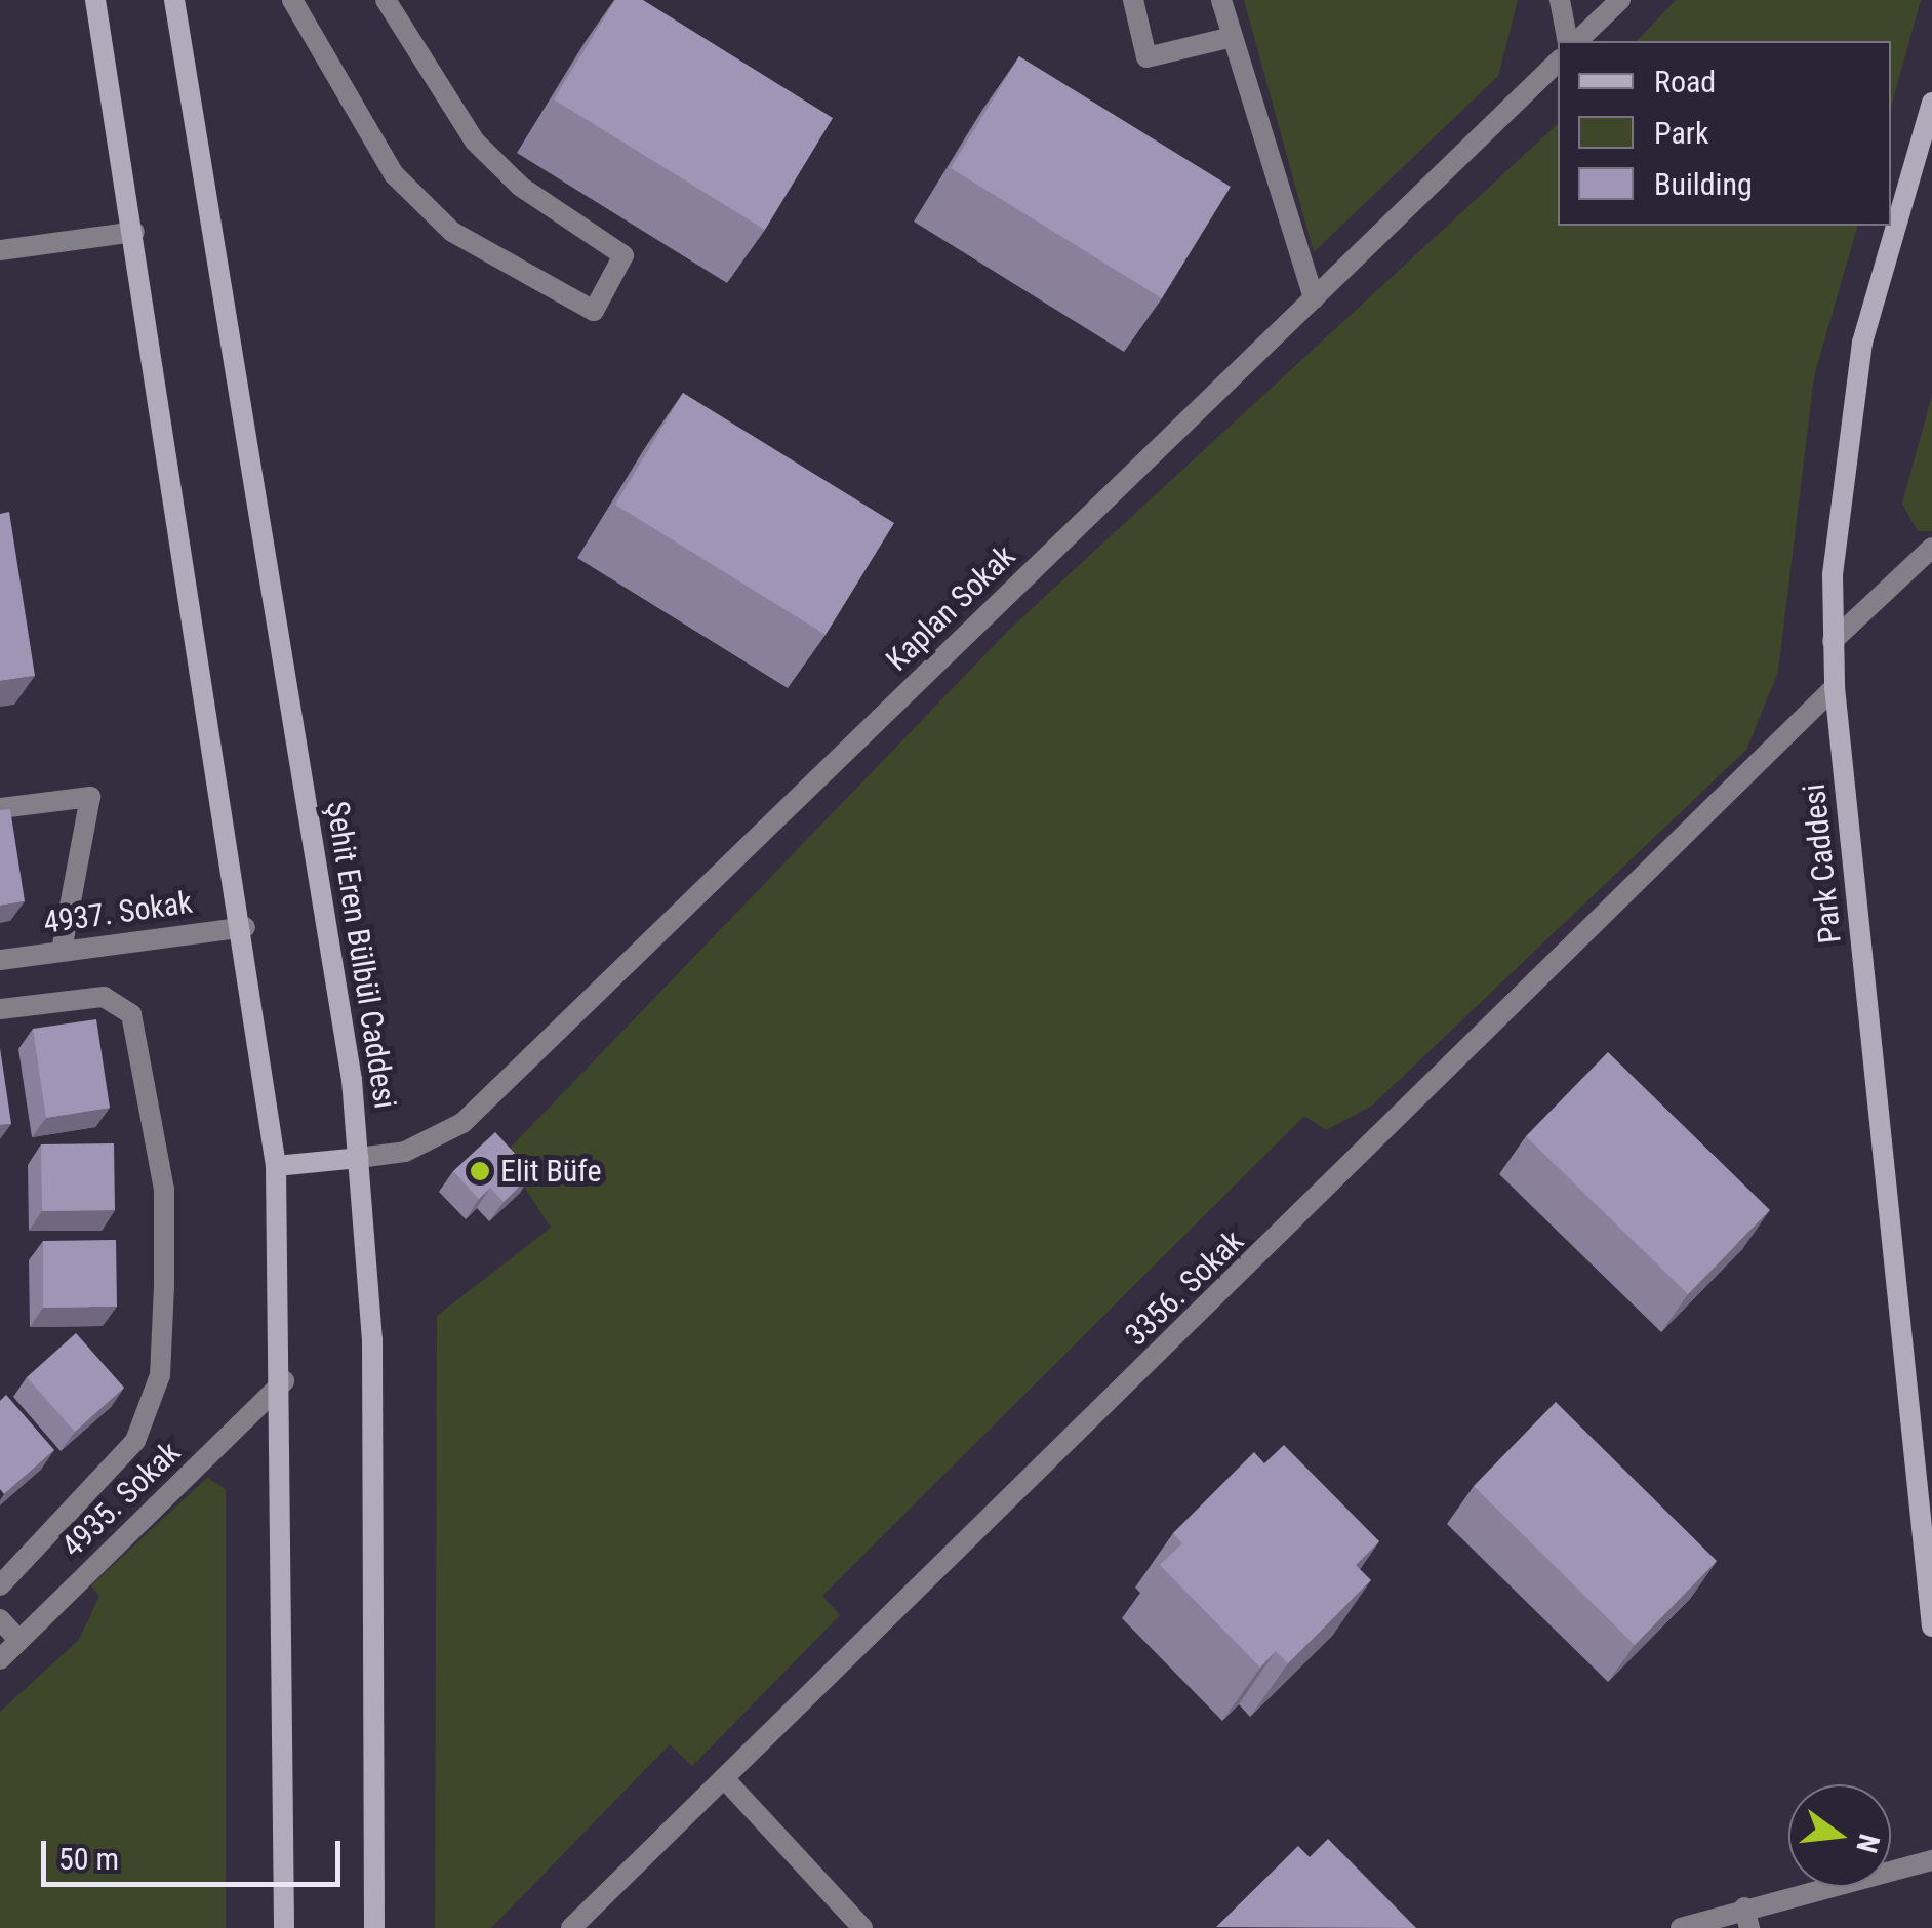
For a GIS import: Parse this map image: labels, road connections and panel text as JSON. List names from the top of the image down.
{
  "streets": {
    "main road": ["Park Caddesi", "Şehit Eren Bülbül Caddesi"],
    "street": [
      "Kaplan Sokak",
      "4937. Sokak",
      "3356. Sokak",
      "4935. Sokak"
    ]
  },
  "crossings": [
    ["Kaplan Sokak", "Şehit Eren Bülbül Caddesi"],
    ["Park Caddesi", "3356. Sokak"]
  ],
  "places": ["Elit Büfe"],
  "legend": ["Road", "Park", "Building"],
  "scale_bar": "50 m",
  "north": "right"
}
